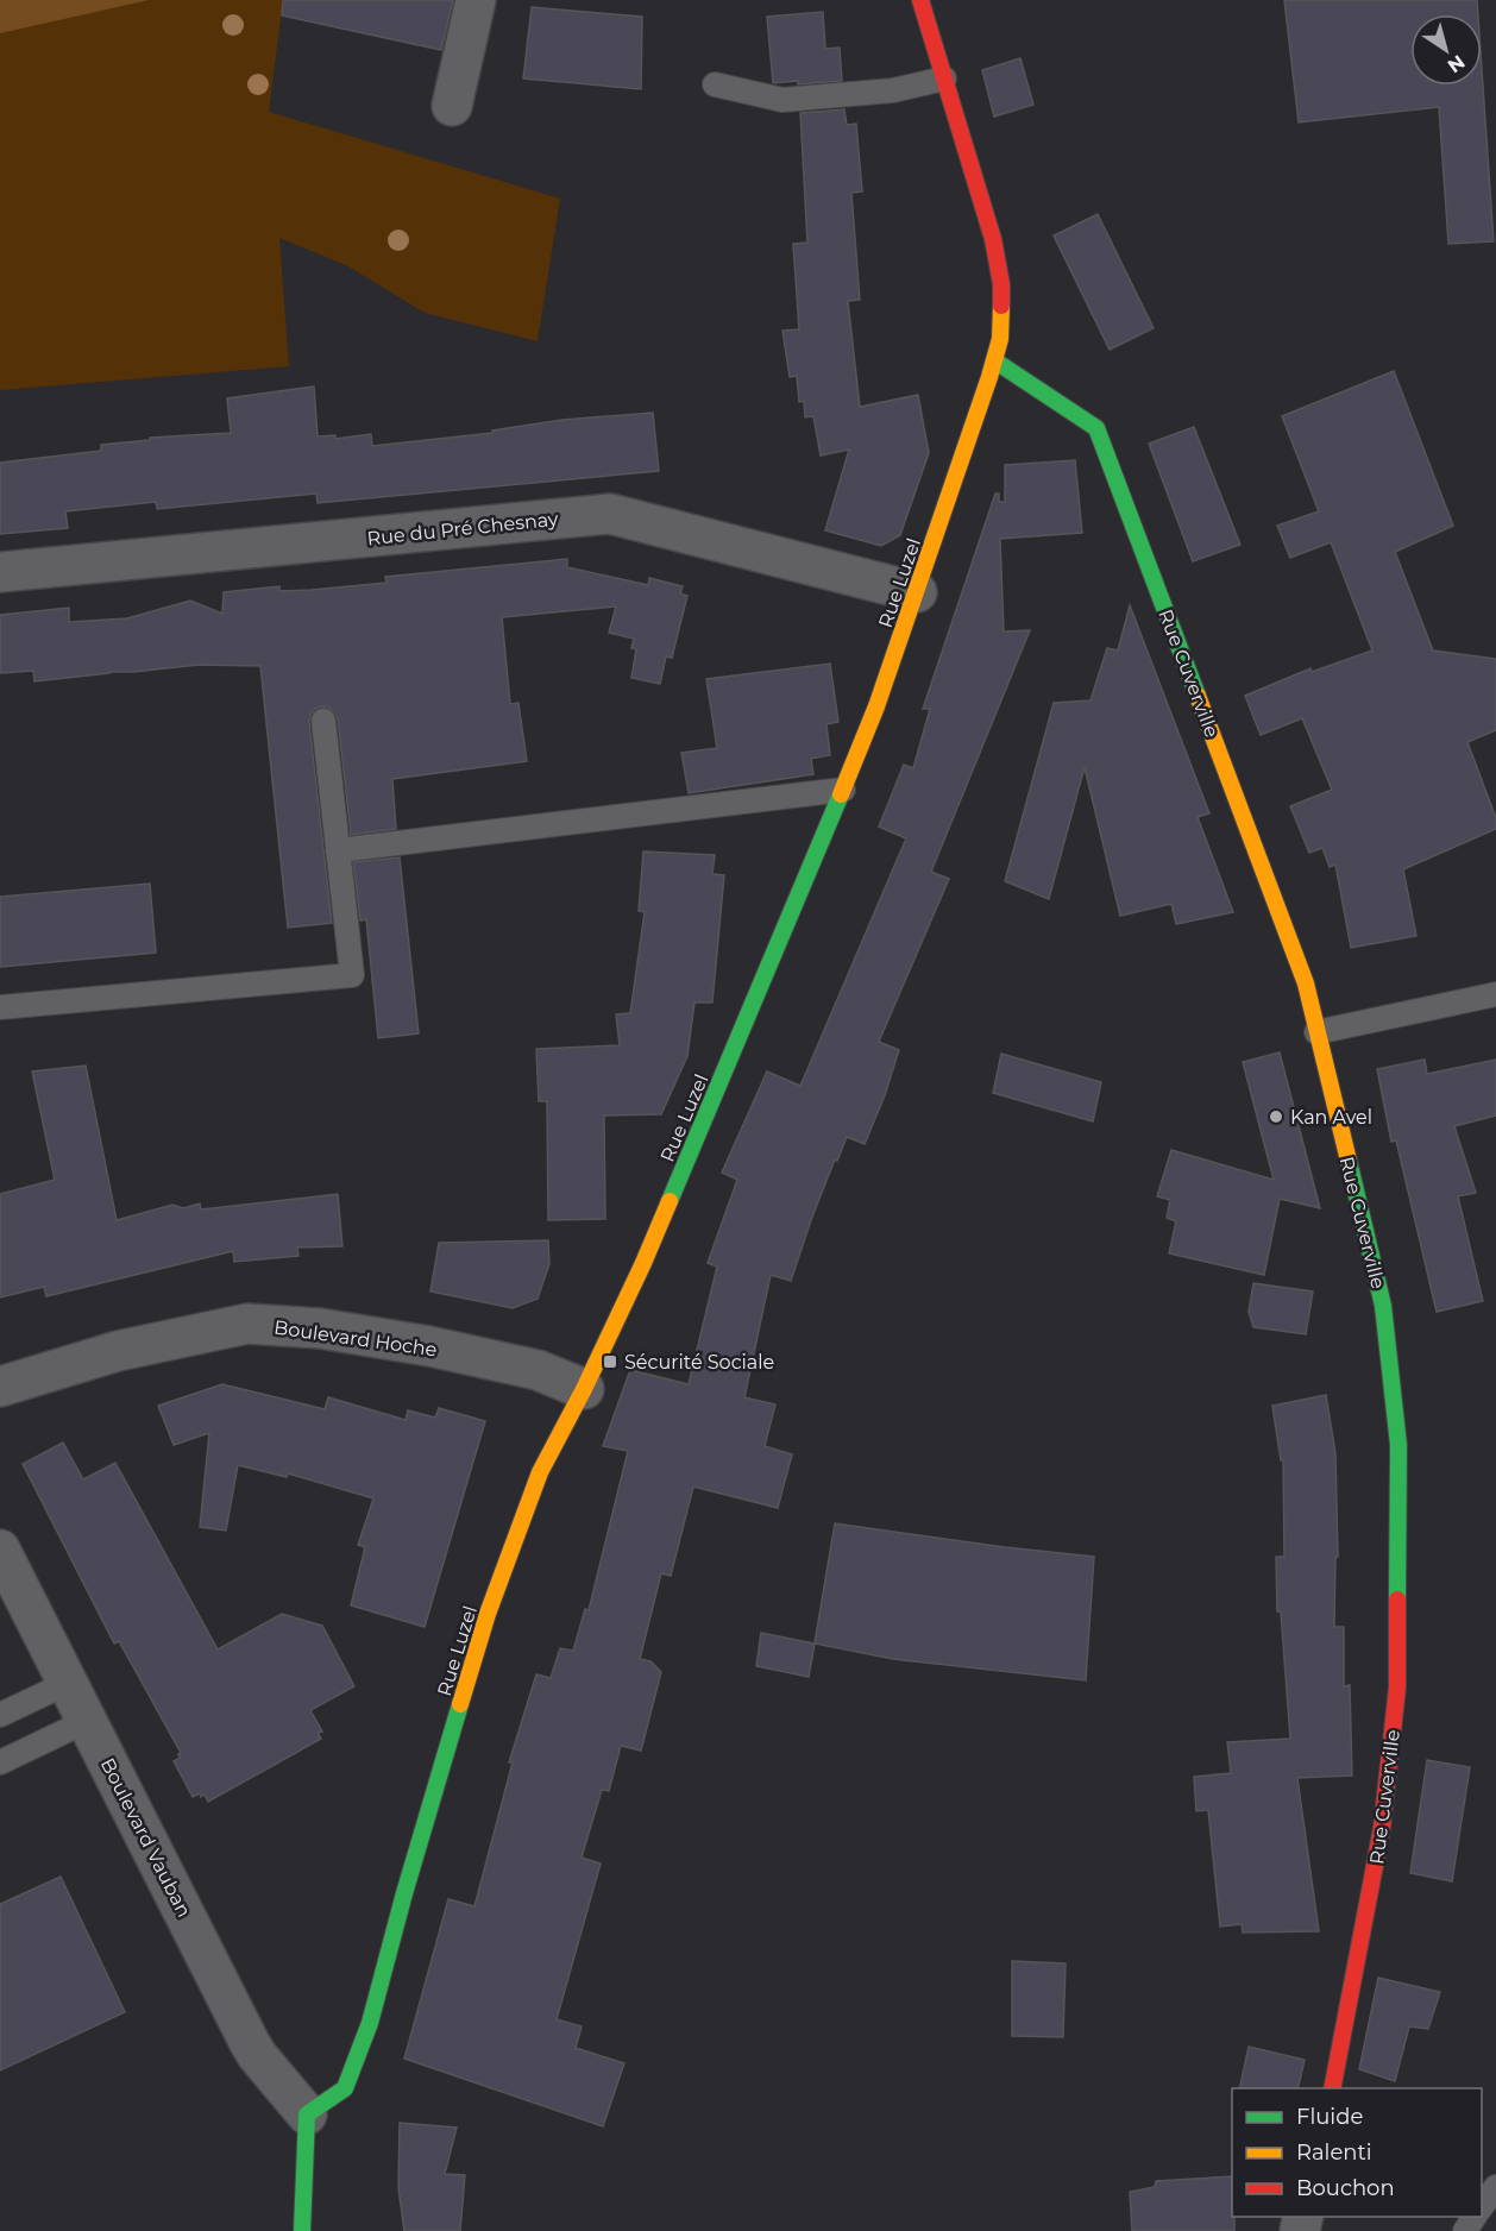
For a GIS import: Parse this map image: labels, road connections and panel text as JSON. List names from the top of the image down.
{
  "streets": {
    "street": [
      "Rue du Pré Chesnay",
      "Rue Luzel",
      "Rue Cuverville",
      "Boulevard Hoche",
      "Boulevard Vauban"
    ]
  },
  "crossings": [
    ["Rue du Pré Chesnay", "Rue Luzel"],
    ["Rue Luzel", "Rue Cuverville"],
    ["Rue Luzel", "Boulevard Hoche"],
    ["Rue Luzel", "Boulevard Vauban"]
  ],
  "places": {
    "other": ["Kan Avel"],
    "transit": ["Sécurité Sociale"]
  },
  "legend": ["Fluide", "Ralenti", "Bouchon"],
  "north": "bottom right"
}
